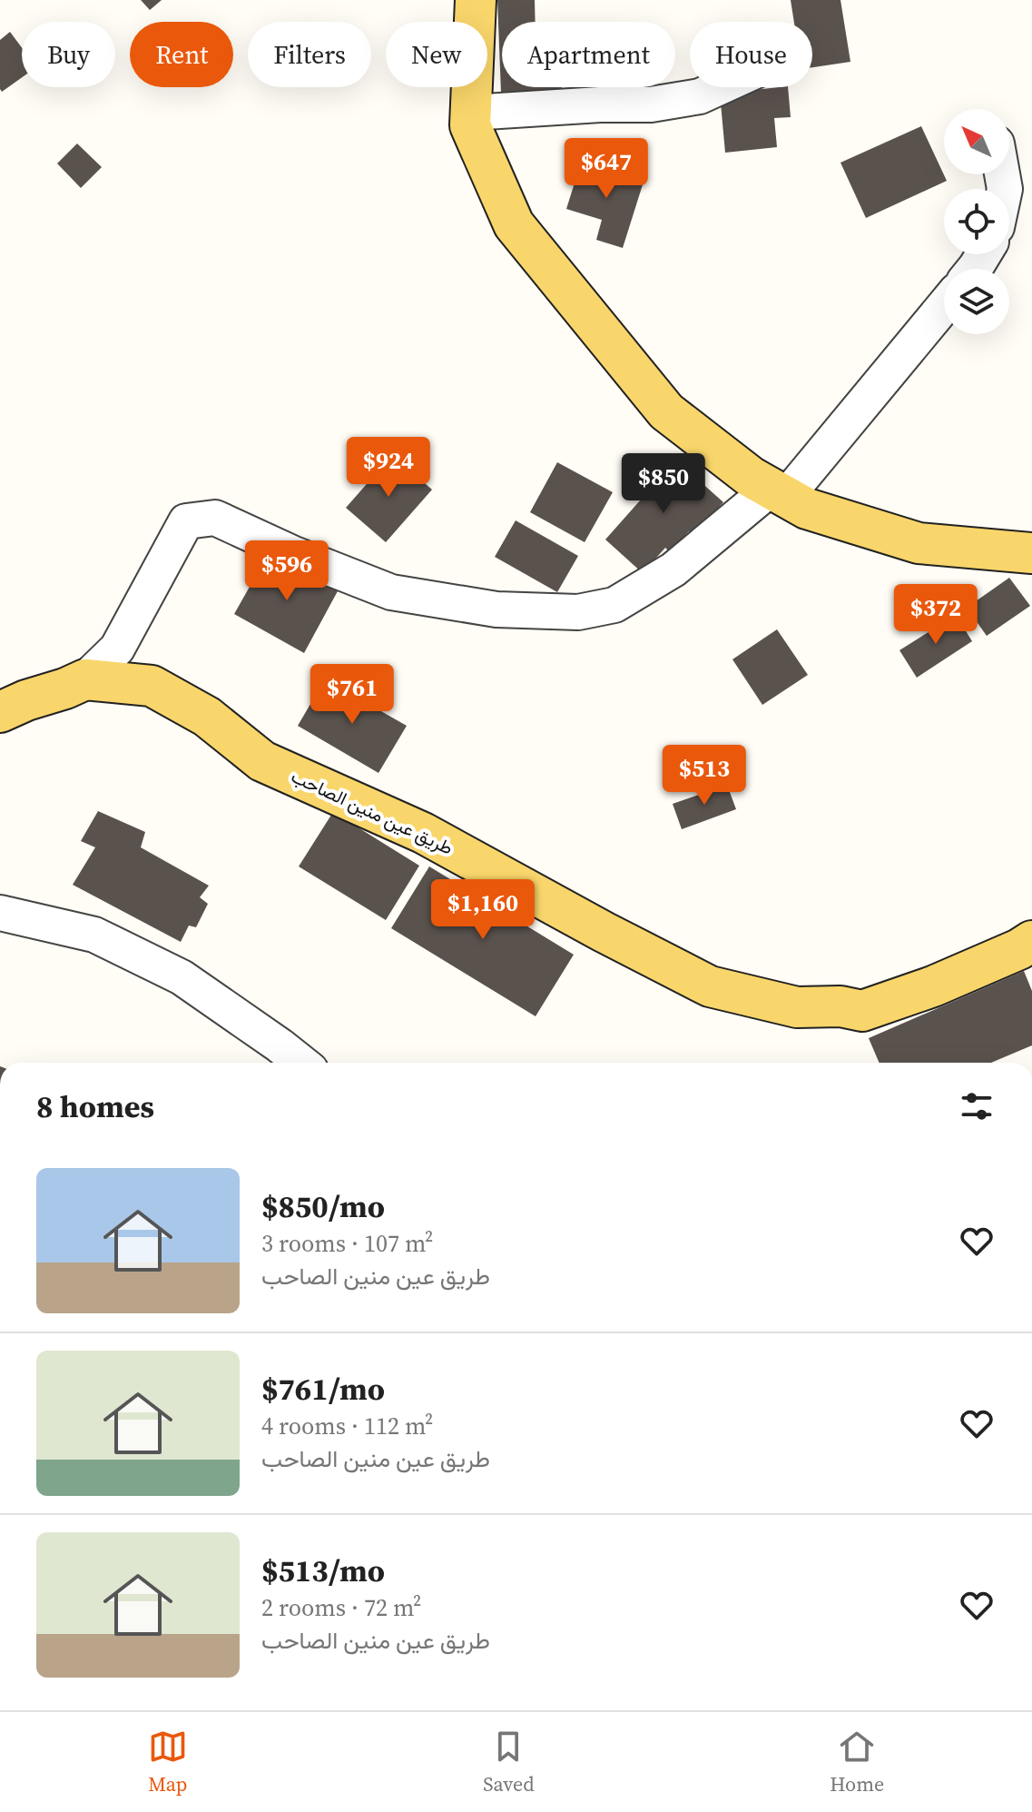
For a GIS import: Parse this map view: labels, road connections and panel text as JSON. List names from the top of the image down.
{
  "streets": {
    "main road": ["طريق عين منين الصاحب"]
  },
  "north": "top left",
  "page": {
    "chip": [
      "Buy",
      "Rent",
      "Filters",
      "New",
      "Apartment",
      "House"
    ],
    "price": [
      "$647",
      "$924",
      "$850",
      "$596",
      "$372",
      "$761",
      "$513",
      "$1,160"
    ],
    "heading": "8 homes",
    "list": [
      {
        "name": "$850/mo",
        "note": "3 rooms · 107 m² · طريق عين منين الصاحب"
      },
      {
        "name": "$761/mo",
        "note": "4 rooms · 112 m² · طريق عين منين الصاحب"
      },
      {
        "name": "$513/mo",
        "note": "2 rooms · 72 m² · طريق عين منين الصاحب"
      }
    ],
    "tabs": ["Map", "Saved", "Home"]
  }
}
